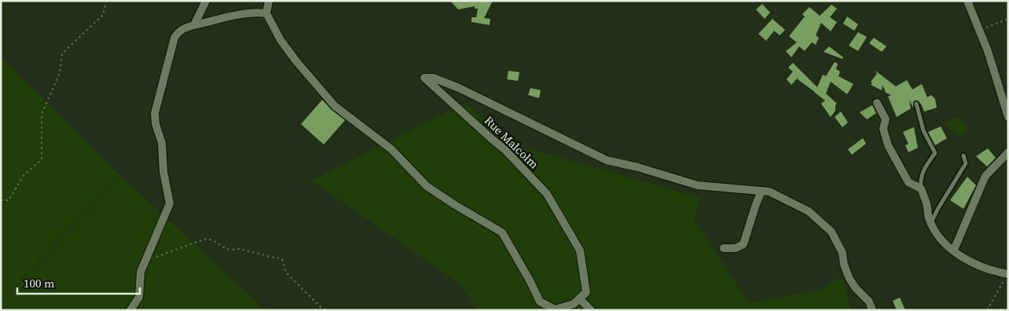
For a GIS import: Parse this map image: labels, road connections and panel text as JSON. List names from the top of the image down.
{
  "streets": {
    "street": ["Rue Malcolm"]
  },
  "scale_bar": "100 m"
}
